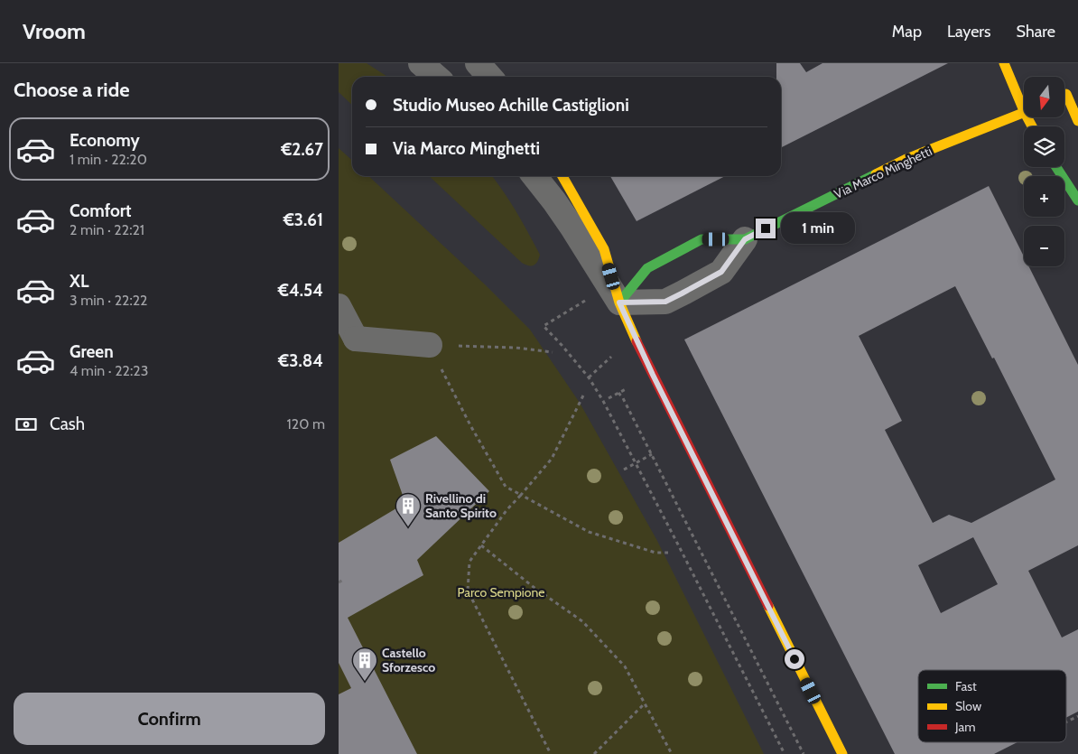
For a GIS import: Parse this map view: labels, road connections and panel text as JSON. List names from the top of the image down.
{
  "streets": {
    "street": ["Via Marco Minghetti"]
  },
  "parks": ["Parco Sempione"],
  "places": {
    "building": ["Rivellino di Santo Spirito", "Castello Sforzesco"]
  },
  "legend": ["Fast", "Slow", "Jam"],
  "north": "bottom",
  "page": {
    "header": "Vroom",
    "nav": ["Map", "Layers", "Share"],
    "heading": "Choose a ride",
    "map_buttons": ["+", "−"],
    "banner": ["Studio Museo Achille Castiglioni", "Via Marco Minghetti"],
    "list": [
      {
        "name": "Economy",
        "note": "1 min · 22:20",
        "value": "€2.67"
      },
      {
        "name": "Comfort",
        "note": "2 min · 22:21",
        "value": "€3.61"
      },
      {
        "name": "XL",
        "note": "3 min · 22:22",
        "value": "€4.54"
      },
      {
        "name": "Green",
        "note": "4 min · 22:23",
        "value": "€3.84"
      }
    ],
    "bubble": "1 min",
    "pay": ["Cash", "120 m"],
    "buttons": "Confirm"
  }
}
